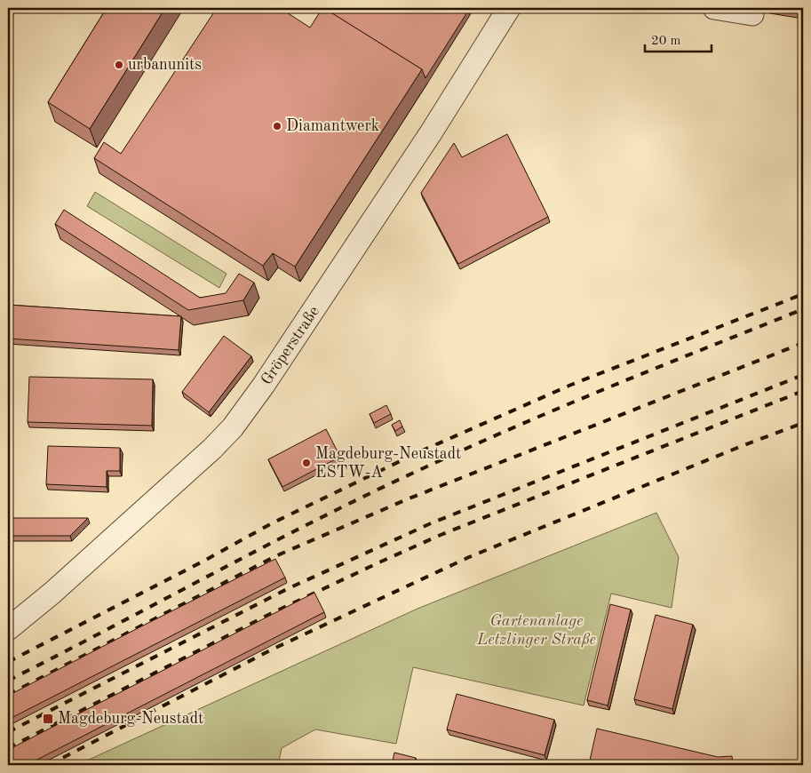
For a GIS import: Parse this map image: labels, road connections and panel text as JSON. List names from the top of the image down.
{
  "streets": {
    "street": ["Gröperstraße"]
  },
  "parks": ["Gartenanlage Letzlinger Straße"],
  "places": {
    "other": ["urbanunits", "Diamantwerk", "Magdeburg-Neustadt ESTW-A"],
    "transit": ["Magdeburg-Neustadt"]
  },
  "scale_bar": "20 m"
}
